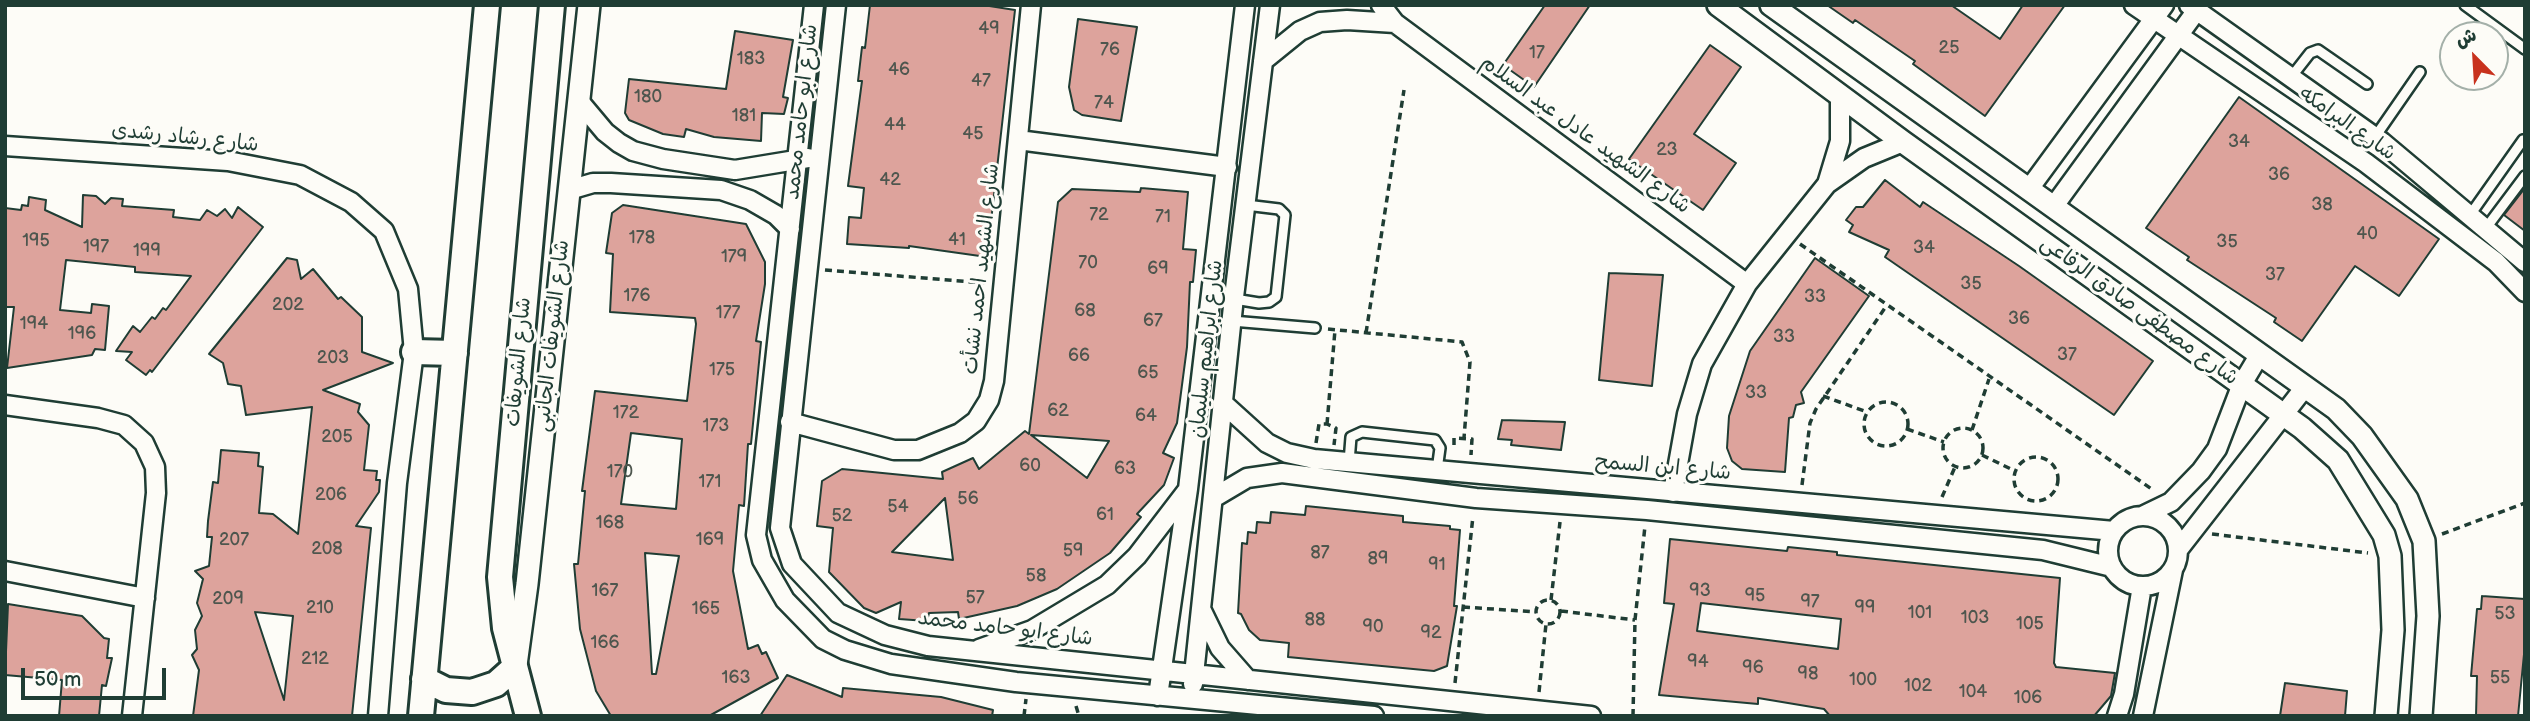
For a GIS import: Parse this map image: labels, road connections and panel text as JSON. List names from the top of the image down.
{
  "streets": {
    "main road": ["شارع الشويفات"],
    "street": [
      "شارع ابو حامد محمد",
      "شارع البرامكه",
      "شارع الشهيد عادل عبد السلام",
      "شارع رشاد رشدى",
      "شارع الشهيد احمد نشأت",
      "شارع مصطفى صادق الرفاعى",
      "شارع الشويفات الجانبى",
      "شارع ابراهيم سليمان",
      "شارع ابن السمح"
    ]
  },
  "crossings": [
    ["شارع ابو حامد محمد", "شارع الشهيد احمد نشأت"],
    ["شارع ابو حامد محمد", "شارع ابراهيم سليمان"],
    ["شارع الشويفات الجانبى", "شارع الشويفات"],
    ["شارع ابراهيم سليمان", "شارع ابن السمح"]
  ],
  "house_numbers": [
    "49",
    "25",
    "76",
    "17",
    "183",
    "46",
    "47",
    "180",
    "74",
    "181",
    "44",
    "45",
    "34",
    "23",
    "36",
    "42",
    "38",
    "72",
    "71",
    "40",
    "178",
    "41",
    "195",
    "35",
    "197",
    "34",
    "199",
    "179",
    "70",
    "69",
    "37",
    "35",
    "176",
    "33",
    "202",
    "68",
    "177",
    "36",
    "67",
    "194",
    "196",
    "33",
    "37",
    "66",
    "203",
    "175",
    "65",
    "33",
    "62",
    "172",
    "64",
    "173",
    "205",
    "60",
    "63",
    "170",
    "171",
    "206",
    "56",
    "54",
    "61",
    "52",
    "168",
    "207",
    "169",
    "208",
    "59",
    "87",
    "89",
    "91",
    "58",
    "167",
    "93",
    "95",
    "57",
    "209",
    "97",
    "210",
    "99",
    "165",
    "101",
    "53",
    "103",
    "88",
    "105",
    "90",
    "92",
    "166",
    "212",
    "94",
    "96",
    "98",
    "163",
    "55",
    "100",
    "102",
    "104",
    "106"
  ],
  "scale_bar": "50 m",
  "north": "top left"
}
